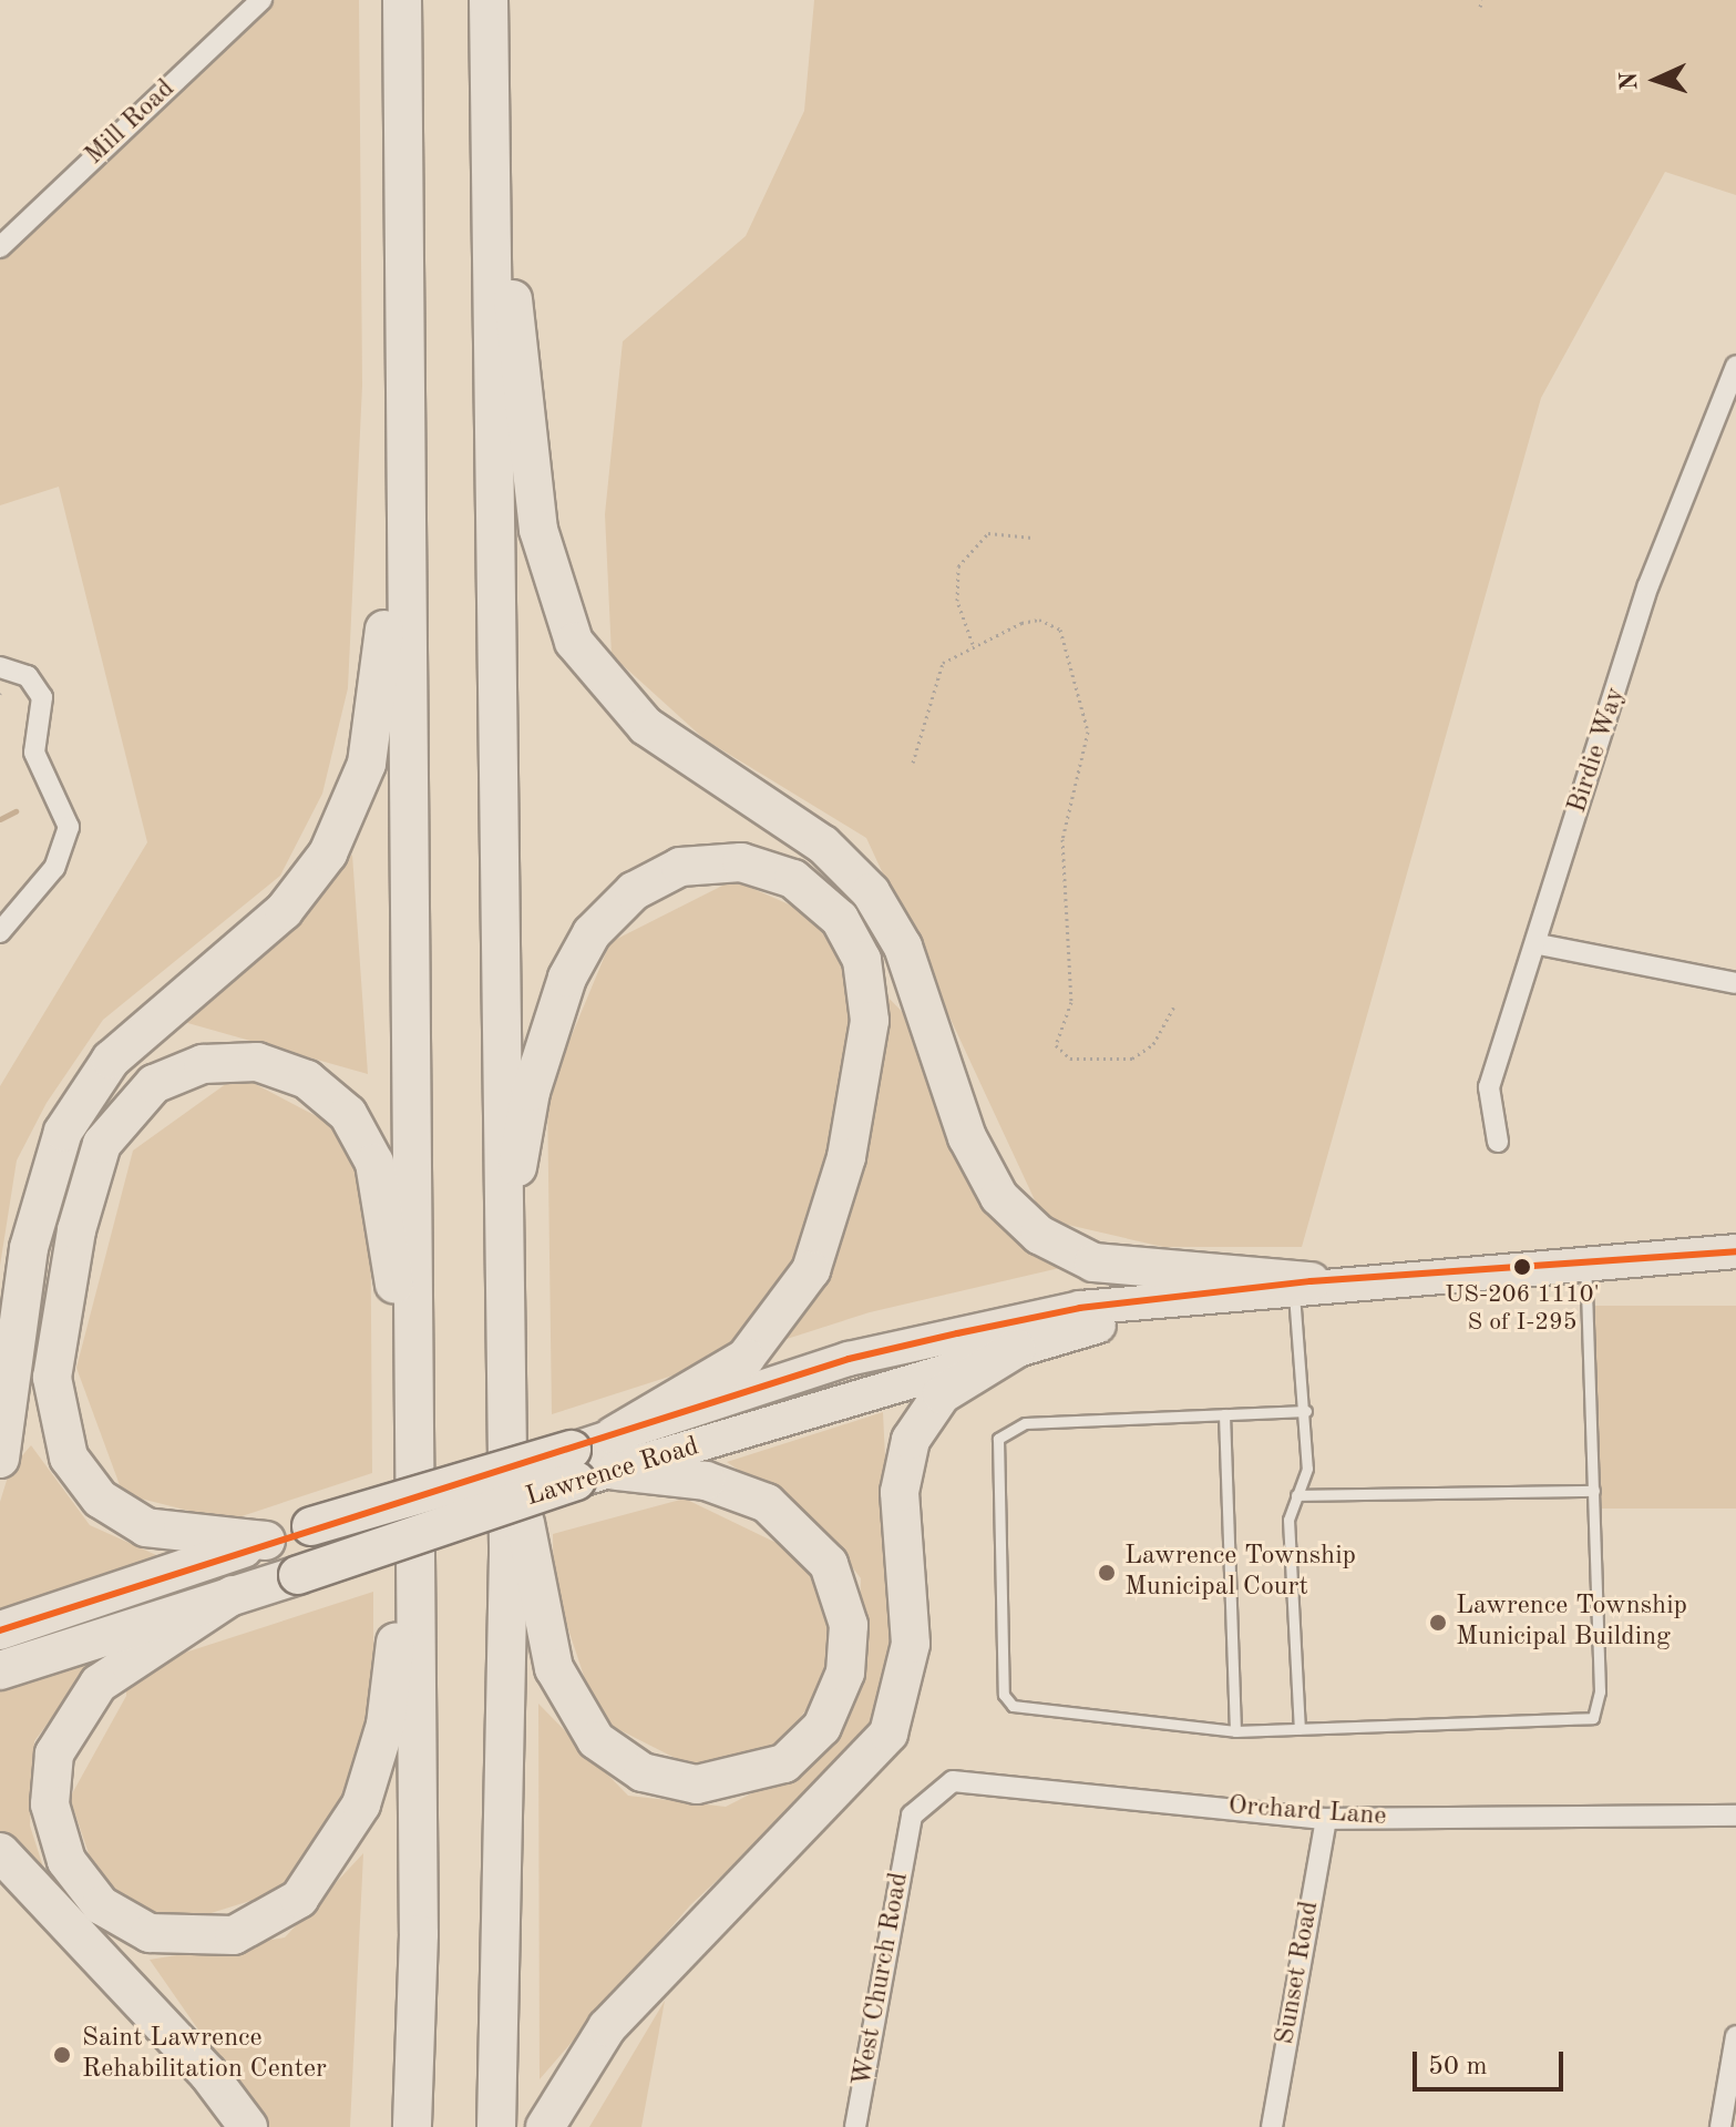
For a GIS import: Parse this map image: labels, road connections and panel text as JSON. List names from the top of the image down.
{
  "streets": {
    "highway": ["Lawrence Road"],
    "street": [
      "Mill Road",
      "Birdie Way",
      "Orchard Lane",
      "Sunset Road",
      "West Church Road"
    ]
  },
  "crossings": [
    ["Orchard Lane", "Sunset Road"],
    ["Orchard Lane", "West Church Road"]
  ],
  "places": [
    "US-206 1110' S of I-295",
    "Lawrence Township Municipal Court",
    "Lawrence Township Municipal Building",
    "Saint Lawrence Rehabilitation Center"
  ],
  "scale_bar": "50 m",
  "north": "left"
}
